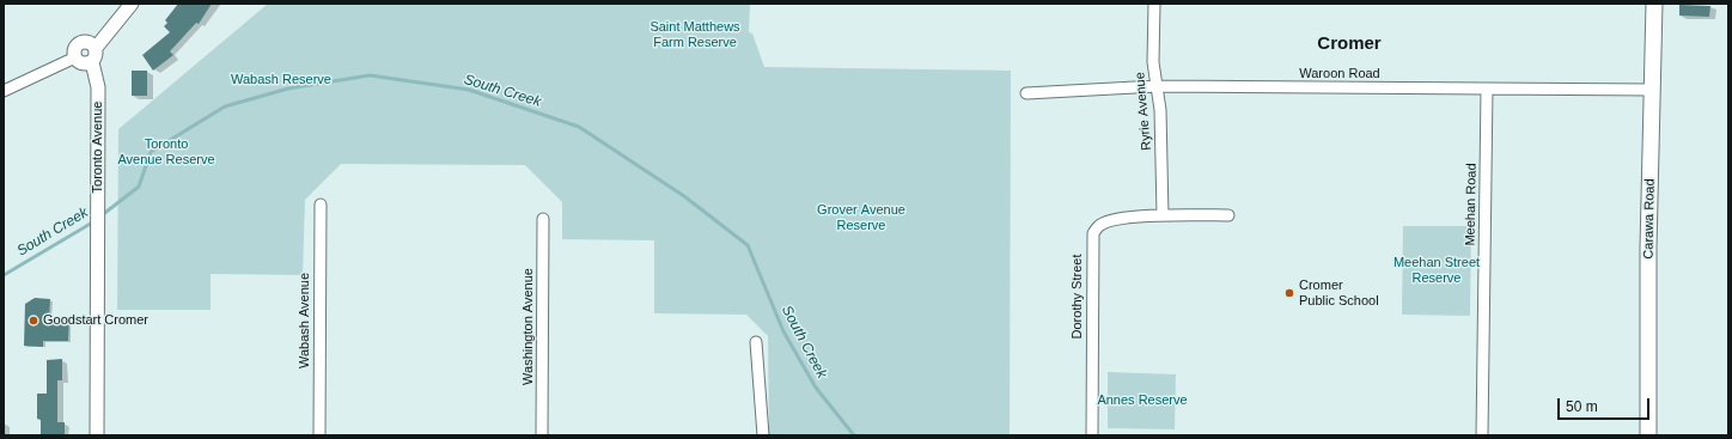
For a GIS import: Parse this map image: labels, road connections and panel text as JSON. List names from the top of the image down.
{
  "streets": {
    "main road": ["Carawa Road"],
    "street": [
      "Waroon Road",
      "Ryrie Avenue",
      "Toronto Avenue",
      "Meehan Road",
      "Dorothy Street",
      "Wabash Avenue",
      "Washington Avenue"
    ]
  },
  "crossings": [
    ["Waroon Road", "Ryrie Avenue"],
    ["Waroon Road", "Meehan Road"],
    ["Waroon Road", "Carawa Road"],
    ["Ryrie Avenue", "Dorothy Street"]
  ],
  "districts": ["Cromer"],
  "water": ["South Creek"],
  "parks": [
    "Saint Matthews Farm Reserve",
    "Wabash Reserve",
    "Toronto Avenue Reserve",
    "Grover Avenue Reserve",
    "Meehan Street Reserve",
    "Annes Reserve"
  ],
  "places": ["Cromer Public School", "Goodstart Cromer"],
  "scale_bar": "50 m"
}
